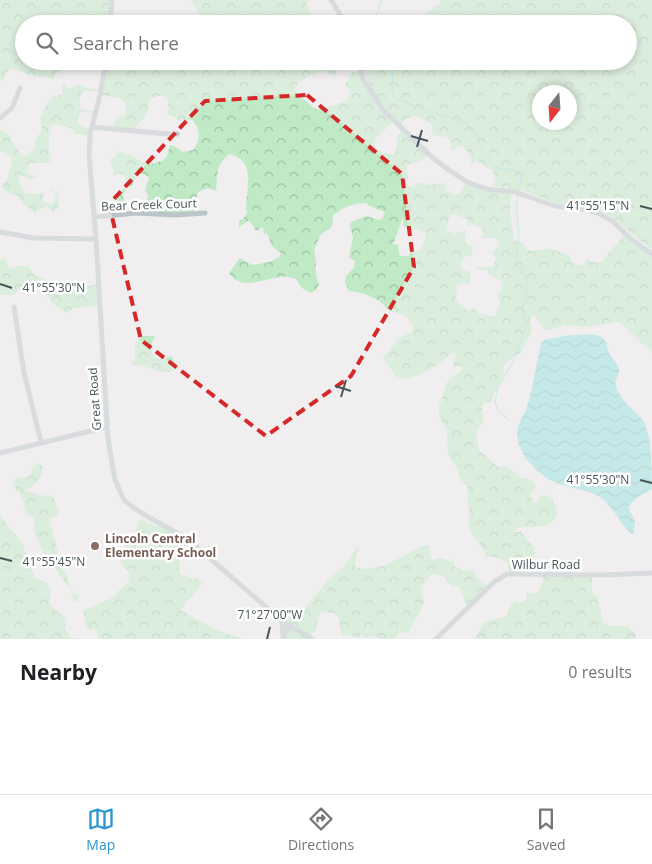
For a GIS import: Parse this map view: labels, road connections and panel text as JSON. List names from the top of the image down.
{
  "streets": {
    "street": ["Bear Creek Court", "Great Road", "Wilbur Road"]
  },
  "crossings": [
    ["Bear Creek Court", "Great Road"]
  ],
  "places": ["Lincoln Central Elementary School"],
  "north": "bottom",
  "page": {
    "search": "Search here",
    "heading": ["Nearby", "0 results"],
    "nav": ["Map", "Directions", "Saved"]
  },
  "coordinates": [
    "41°55'15\"N",
    "41°55'30\"N",
    "41°55'45\"N",
    "71°27'00\"W"
  ]
}
